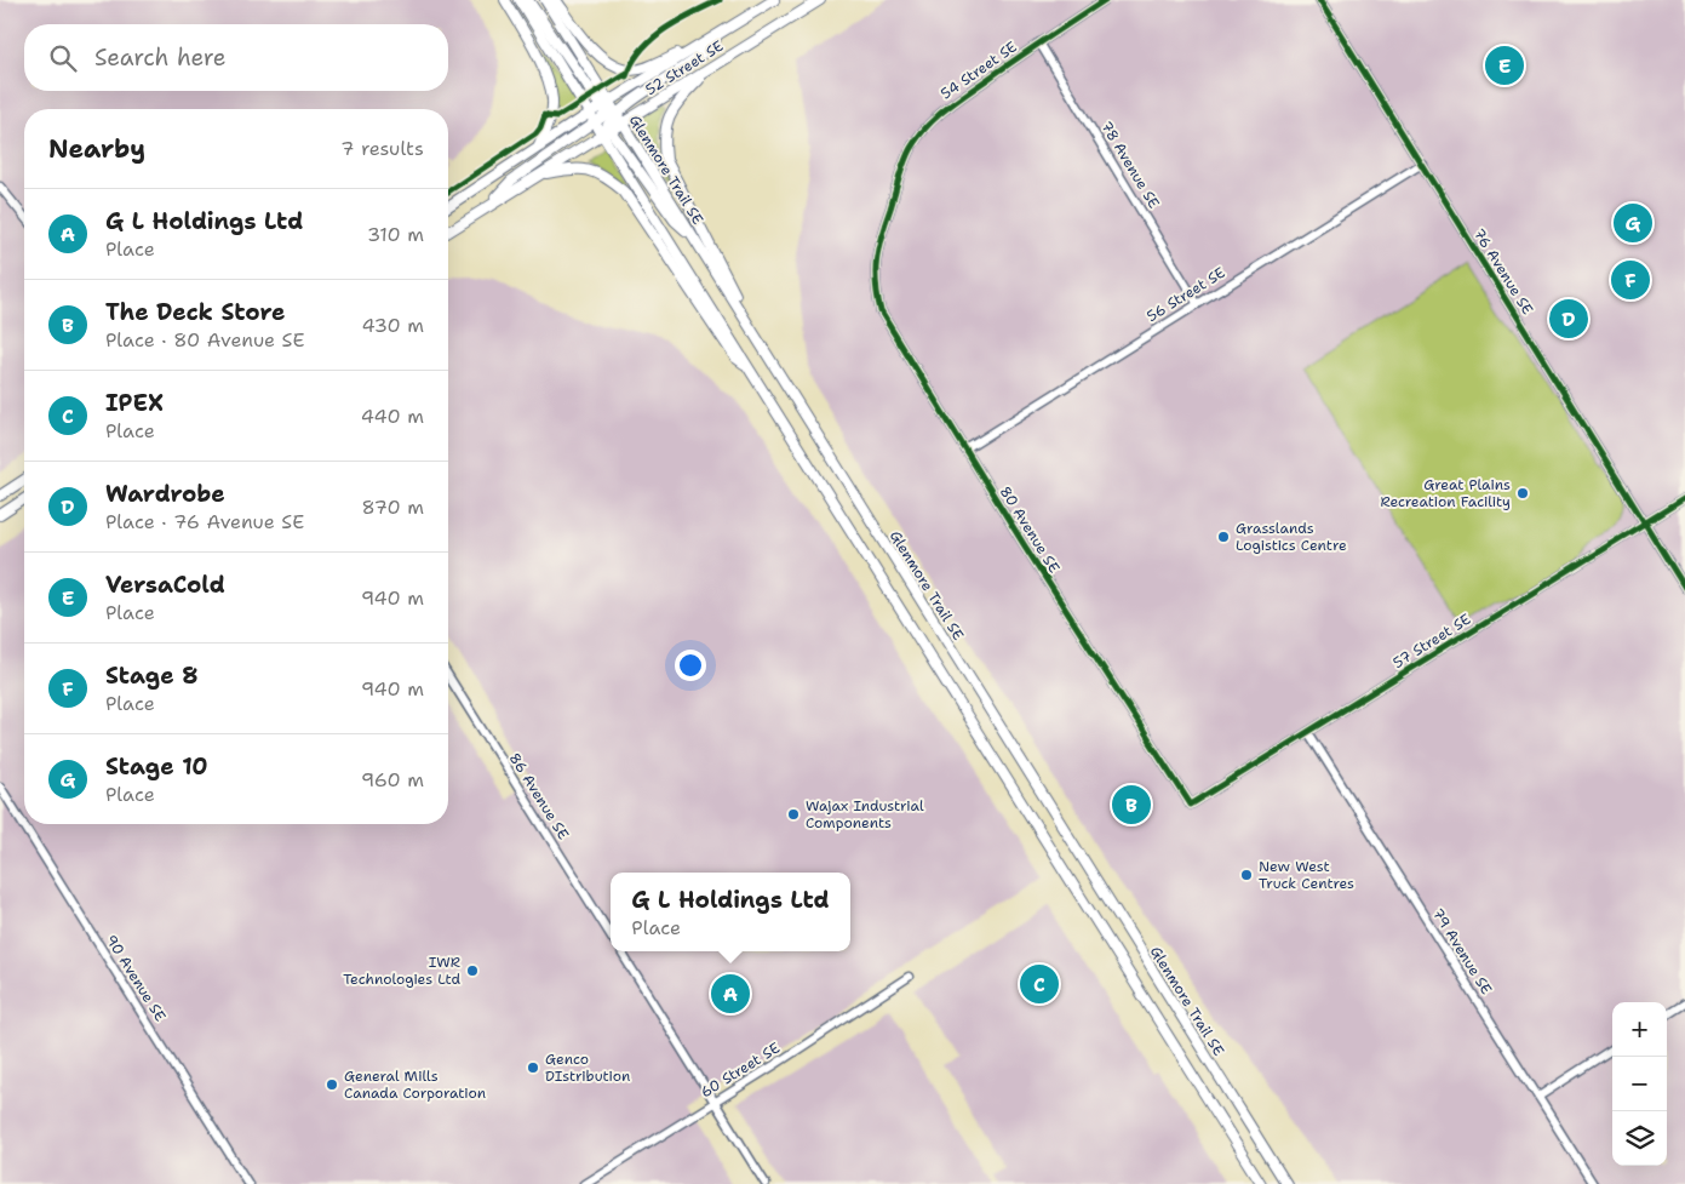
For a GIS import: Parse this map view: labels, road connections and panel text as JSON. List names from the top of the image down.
{
  "streets": {
    "main road": ["52 Street SE", "Glenmore Trail SE"],
    "street": [
      "54 Street SE",
      "78 Avenue SE",
      "76 Avenue SE",
      "56 Street SE",
      "80 Avenue SE",
      "57 Street SE",
      "86 Avenue SE",
      "79 Avenue SE",
      "90 Avenue SE",
      "60 Street SE"
    ]
  },
  "crossings": [
    ["52 Street SE", "Glenmore Trail SE"],
    ["54 Street SE", "78 Avenue SE"],
    ["54 Street SE", "80 Avenue SE"],
    ["78 Avenue SE", "56 Street SE"],
    ["76 Avenue SE", "56 Street SE"],
    ["76 Avenue SE", "57 Street SE"],
    ["56 Street SE", "80 Avenue SE"],
    ["80 Avenue SE", "57 Street SE"],
    ["57 Street SE", "79 Avenue SE"]
  ],
  "places": [
    "Great Plains Recreation Facility",
    "Grasslands Logistics Centre",
    "Wajax Industrial Components",
    "New West Truck Centres",
    "IWR Technologies Ltd",
    "Genco DIstribution",
    "General Mills Canada Corporation"
  ],
  "page": {
    "search": "Search here",
    "pins": [
      "E",
      "G",
      "F",
      "D",
      "B",
      "C",
      "A"
    ],
    "heading": ["Nearby", "7 results"],
    "list": [
      {
        "mark": "A",
        "name": "G L Holdings Ltd",
        "note": "Place",
        "value": "310 m"
      },
      {
        "mark": "B",
        "name": "The Deck Store",
        "note": "Place · 80 Avenue SE",
        "value": "430 m"
      },
      {
        "mark": "C",
        "name": "IPEX",
        "note": "Place",
        "value": "440 m"
      },
      {
        "mark": "D",
        "name": "Wardrobe",
        "note": "Place · 76 Avenue SE",
        "value": "870 m"
      },
      {
        "mark": "E",
        "name": "VersaCold",
        "note": "Place",
        "value": "940 m"
      },
      {
        "mark": "F",
        "name": "Stage 8",
        "note": "Place",
        "value": "940 m"
      },
      {
        "mark": "G",
        "name": "Stage 10",
        "note": "Place",
        "value": "960 m"
      }
    ],
    "popup": ["G L Holdings Ltd", "Place"],
    "map_buttons": ["+", "−"]
  }
}
